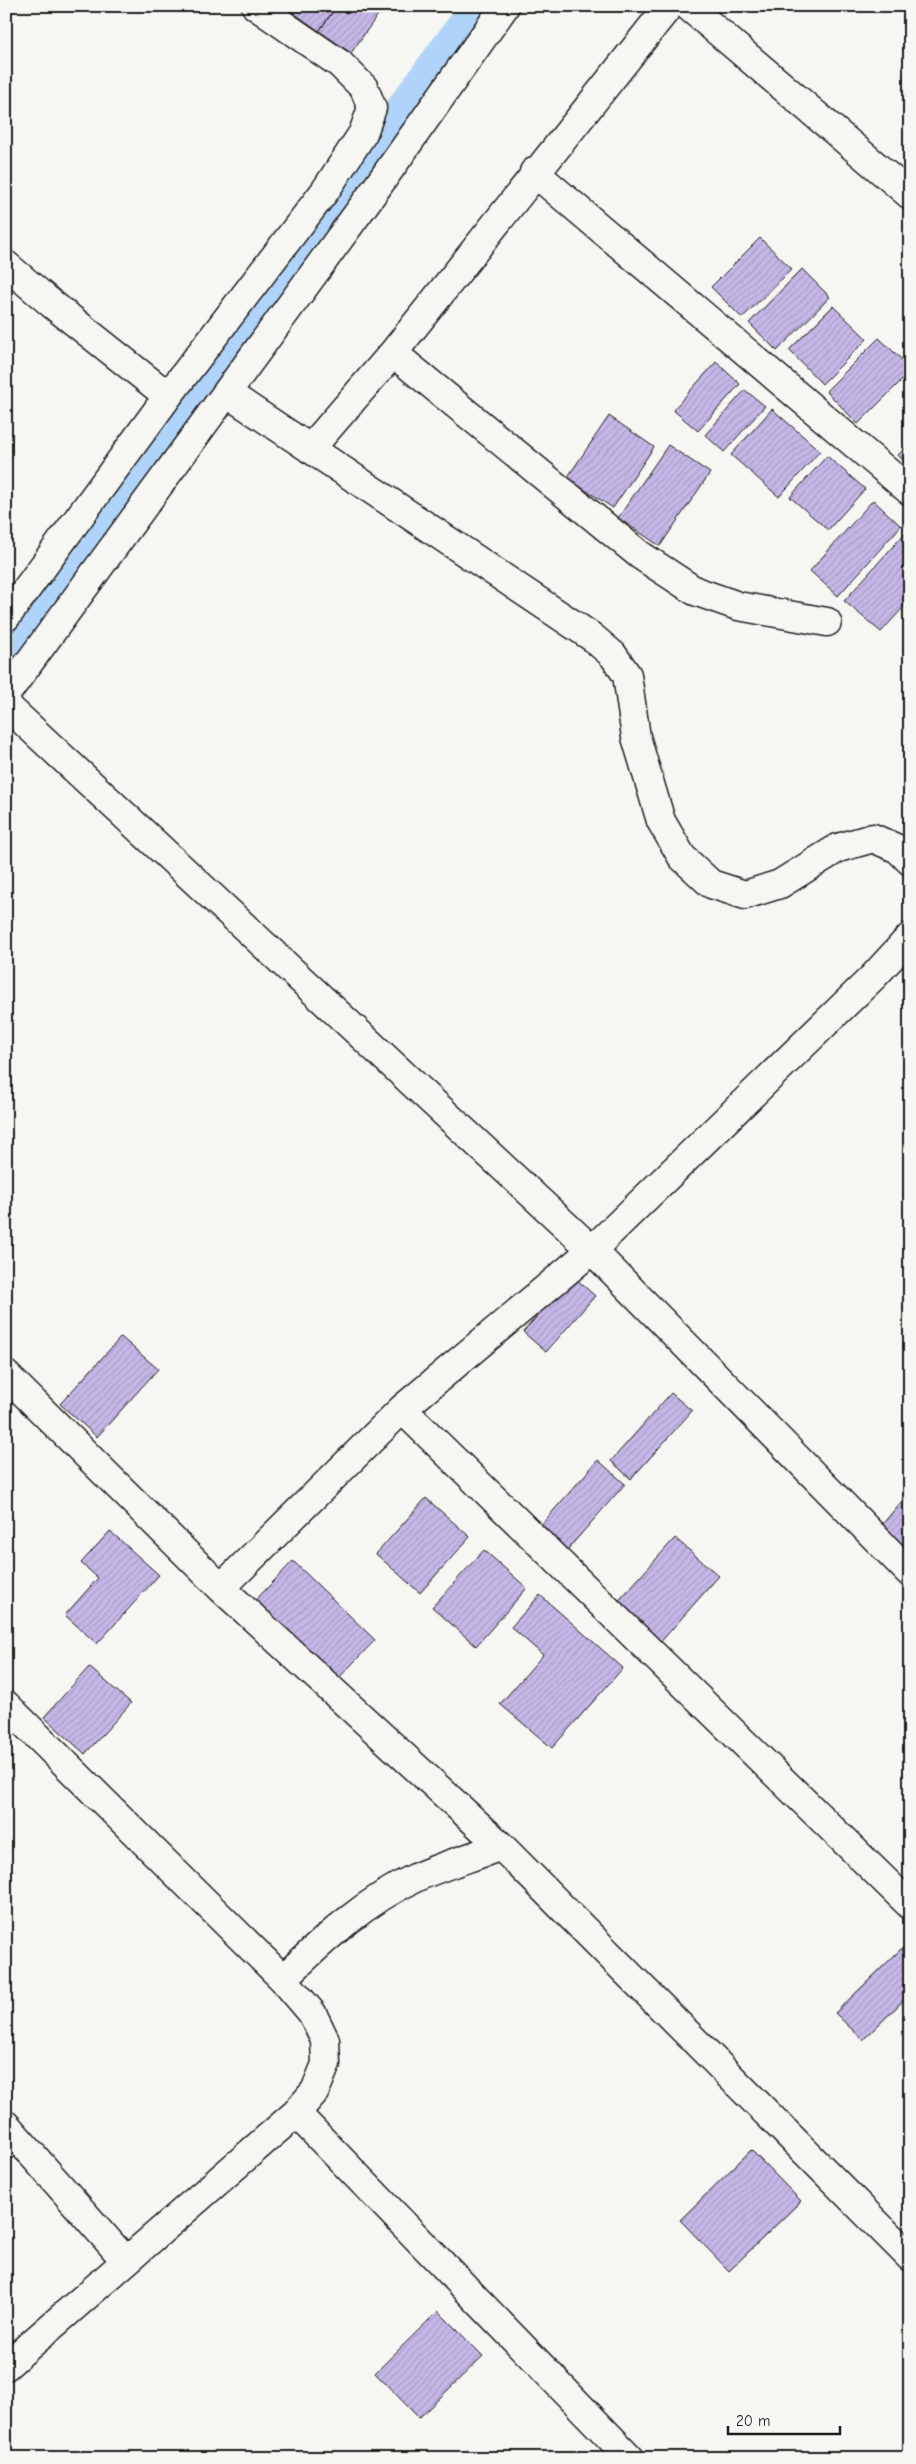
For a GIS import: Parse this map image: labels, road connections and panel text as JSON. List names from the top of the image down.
{
  "scale_bar": "20 m"
}
